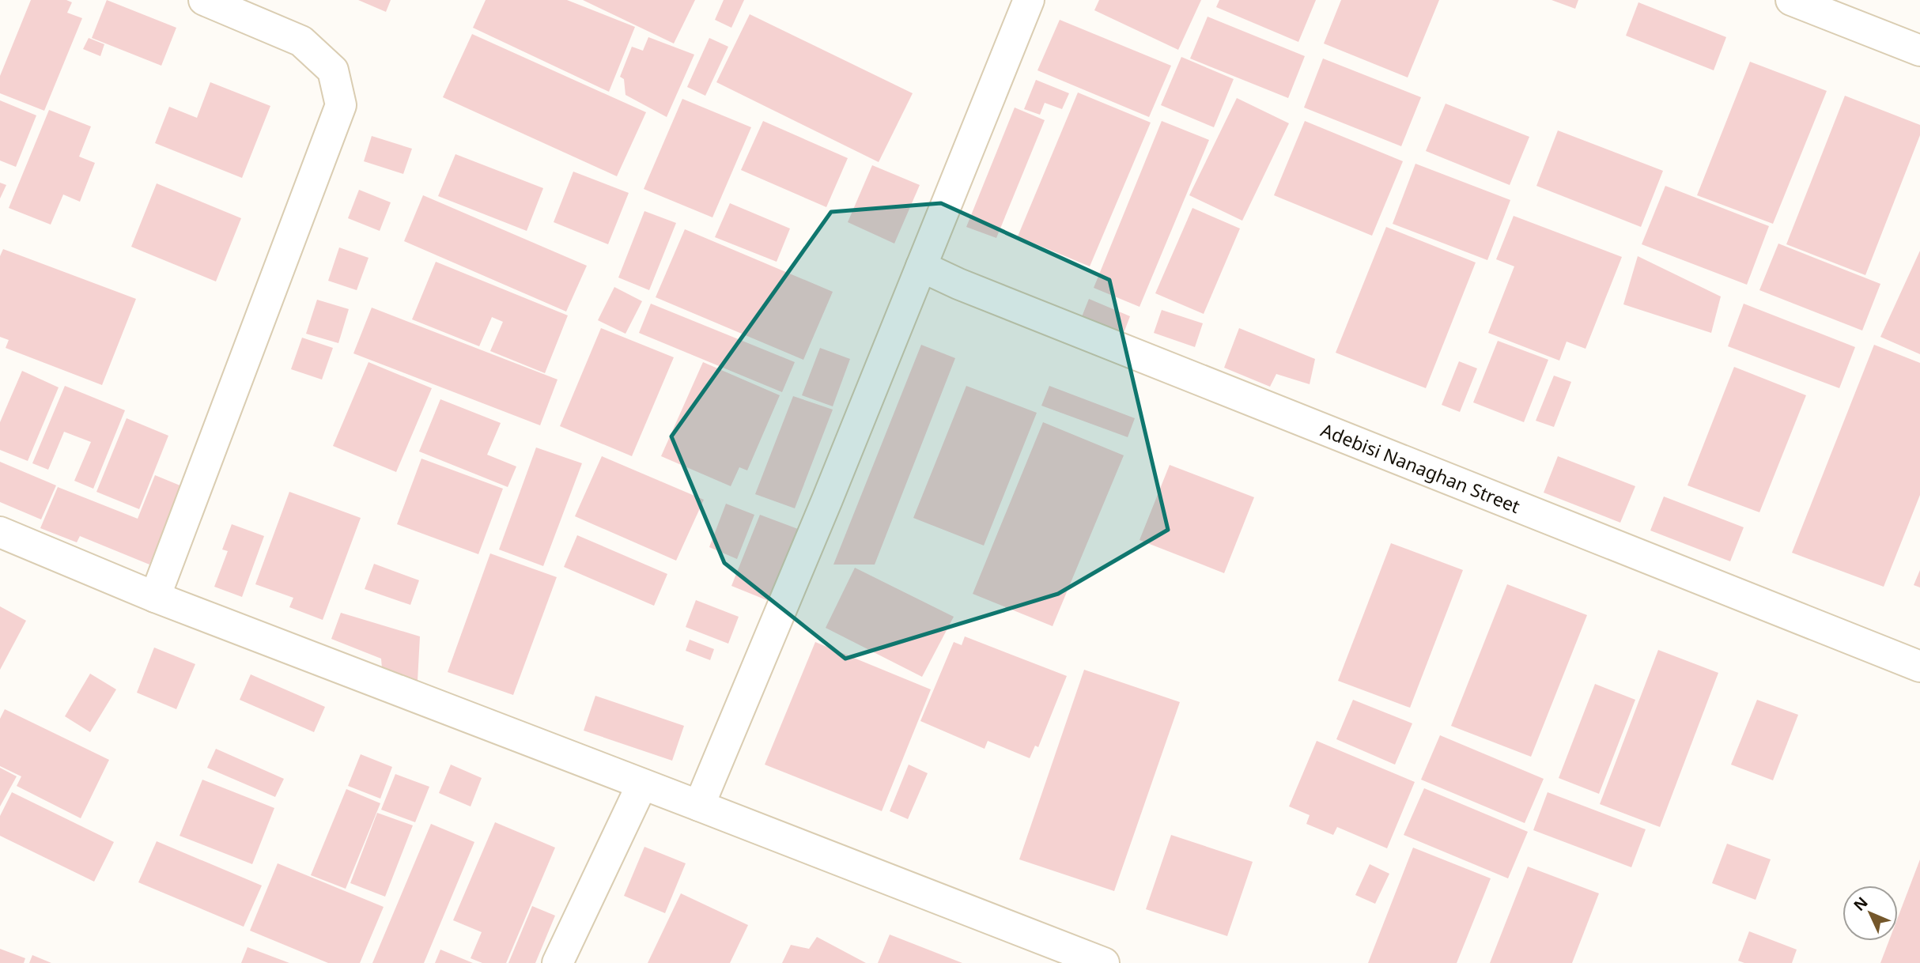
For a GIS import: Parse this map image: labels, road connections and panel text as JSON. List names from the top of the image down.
{
  "streets": {
    "street": ["Adebisi Nanaghan Street"]
  },
  "north": "top left"
}
